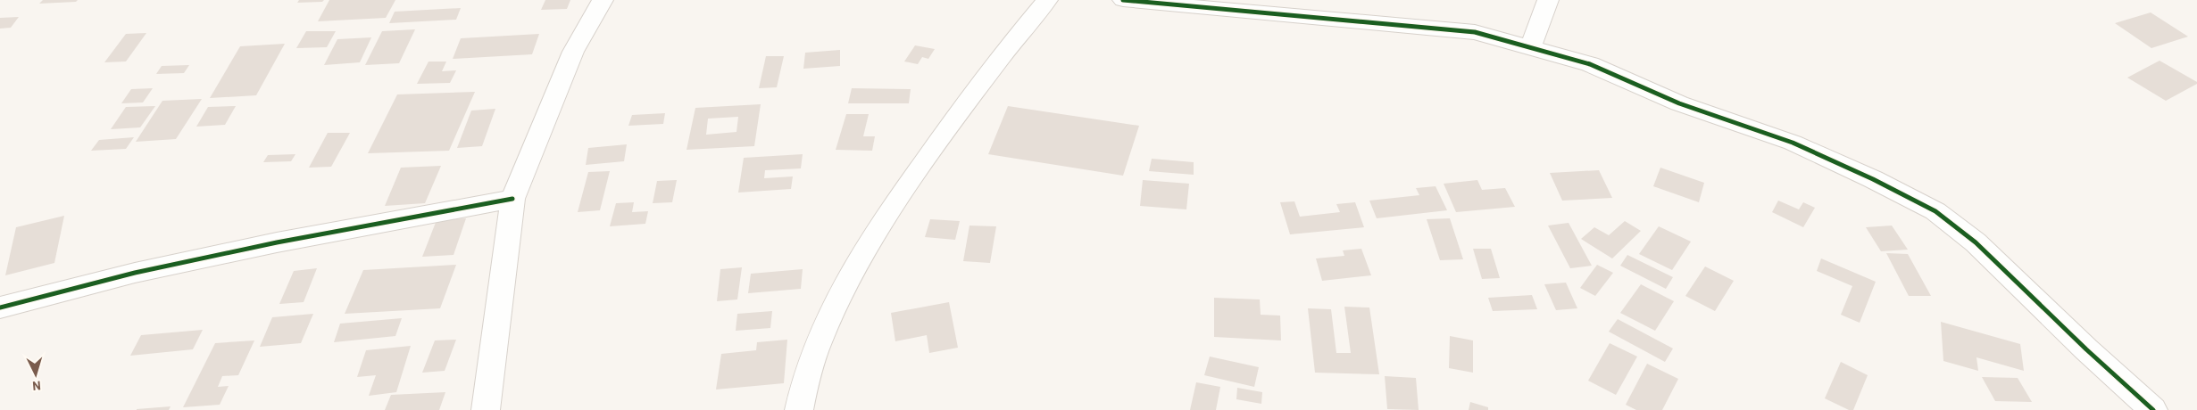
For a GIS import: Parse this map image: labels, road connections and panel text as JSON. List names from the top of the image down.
{
  "north": "bottom"
}
